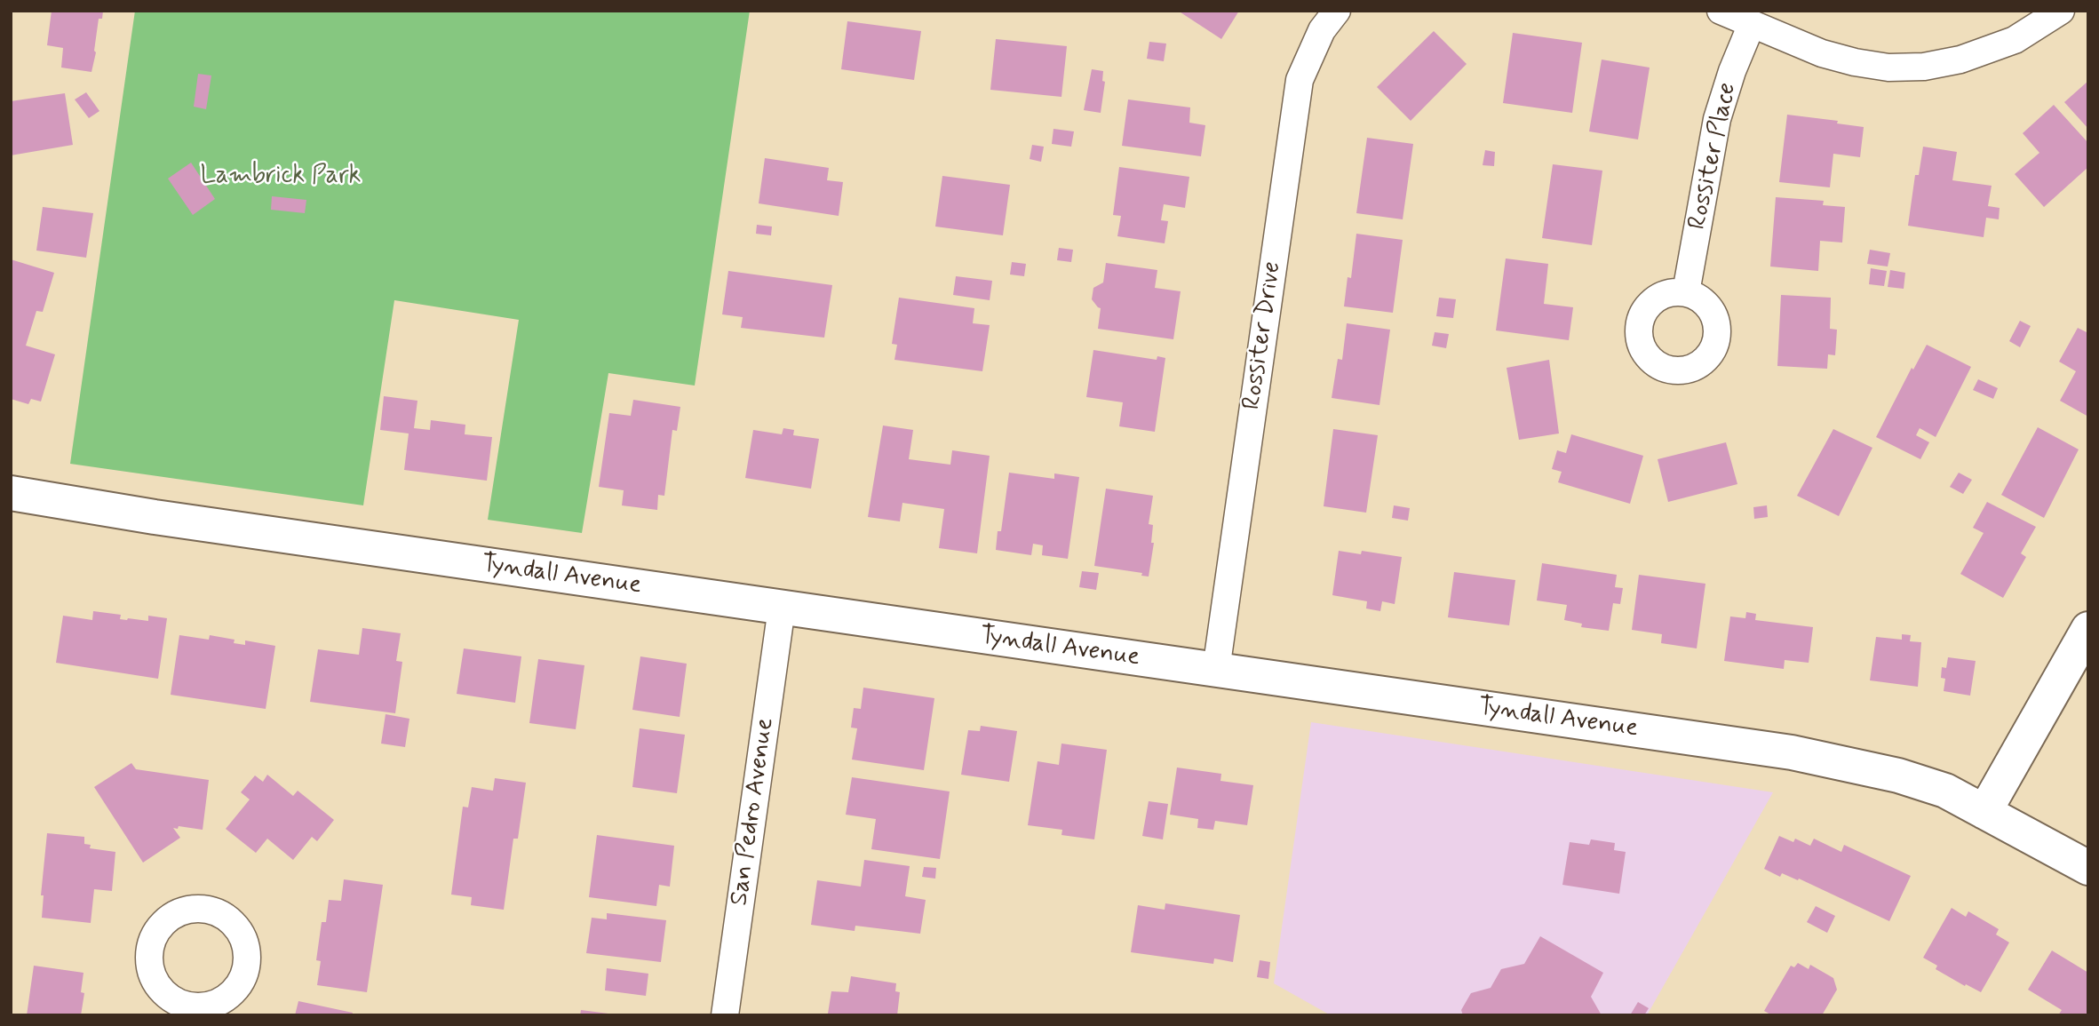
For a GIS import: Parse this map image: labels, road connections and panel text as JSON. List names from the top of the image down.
{
  "streets": {
    "street": [
      "Rossiter Place",
      "Rossiter Drive",
      "Tyndall Avenue",
      "San Pedro Avenue"
    ]
  },
  "crossings": [
    ["Rossiter Drive", "Tyndall Avenue"],
    ["Tyndall Avenue", "San Pedro Avenue"]
  ],
  "parks": ["Lambrick Park"]
}
